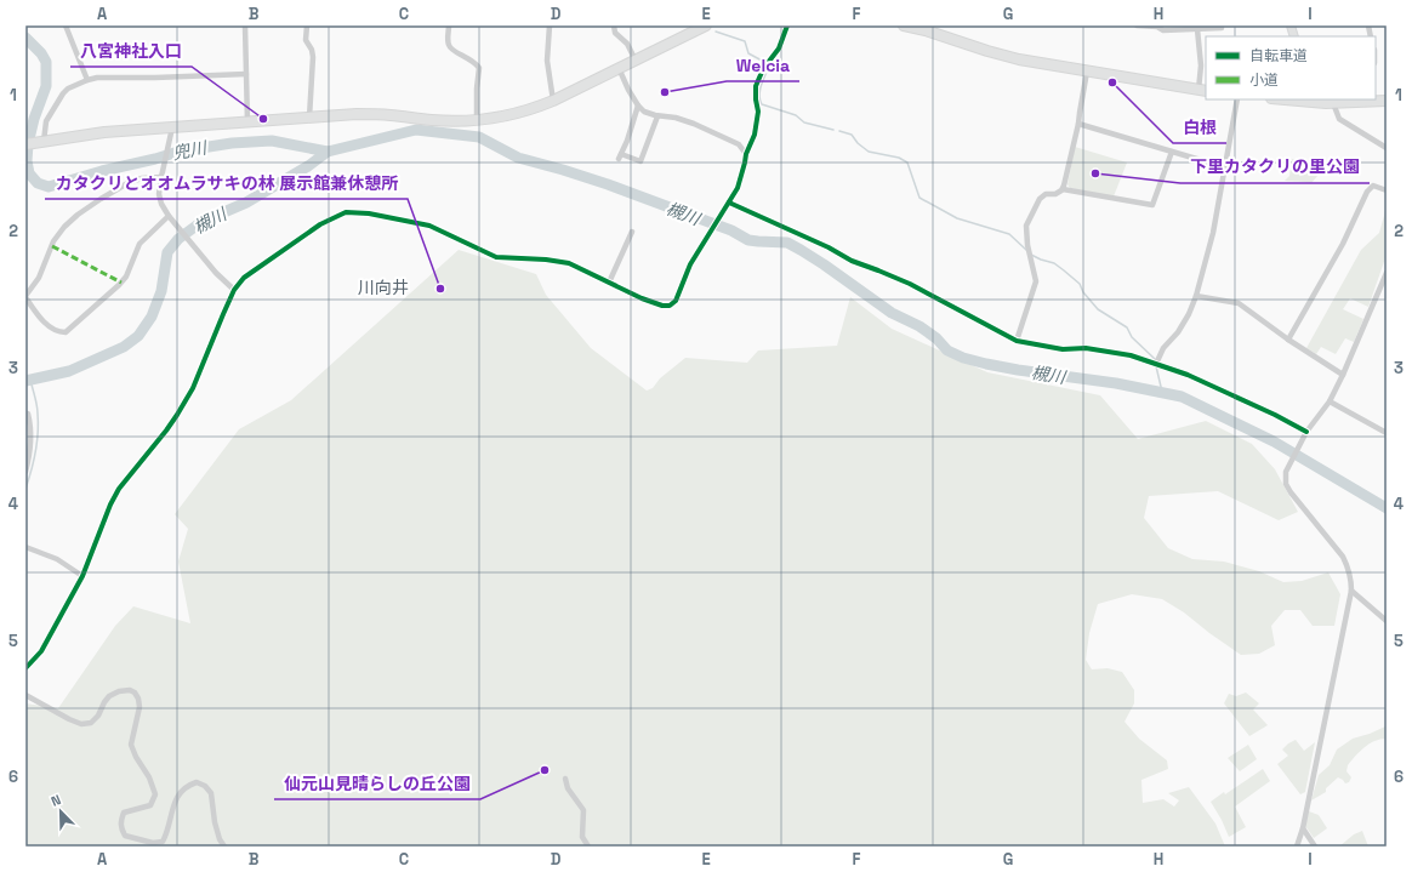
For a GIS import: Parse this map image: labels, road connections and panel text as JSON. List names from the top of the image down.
{
  "districts": ["川向井"],
  "water": ["兜川", "槻川"],
  "places": [
    "白根",
    "Welcia",
    "八宮神社入口",
    "下里カタクリの里公園",
    "カタクリとオオムラサキの林 展示館兼休憩所",
    "仙元山見晴らしの丘公園"
  ],
  "legend": ["自転車道", "小道"],
  "north": "top left",
  "grid": {
    "columns": [
      "A",
      "B",
      "C",
      "D",
      "E",
      "F",
      "G",
      "H",
      "I"
    ],
    "rows": [
      "1",
      "2",
      "3",
      "4",
      "5",
      "6"
    ]
  }
}
